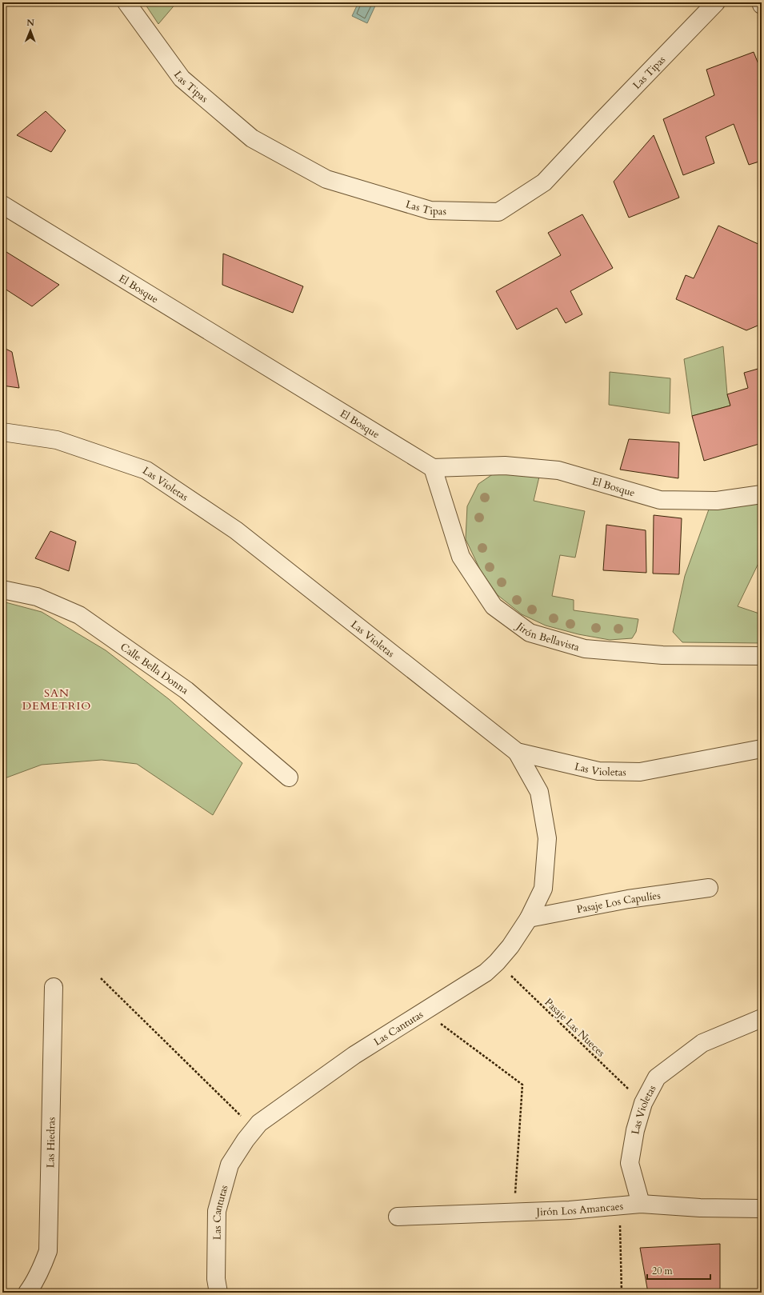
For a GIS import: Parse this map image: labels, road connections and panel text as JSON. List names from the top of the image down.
{
  "streets": {
    "street": [
      "Las Tipas",
      "El Bosque",
      "Las Violetas",
      "Jirón Bellavista",
      "Calle Bella Donna",
      "Pasaje Los Capulíes",
      "Las Cantutas",
      "Las Hiedras",
      "Jirón Los Amancaes"
    ],
    "path": ["Pasaje Las Nueces"]
  },
  "crossings": [
    ["El Bosque", "Jirón Bellavista"],
    ["Las Violetas", "Pasaje Las Nueces"],
    ["Las Violetas", "Las Cantutas"],
    ["Las Violetas", "Jirón Los Amancaes"],
    ["Pasaje Los Capulíes", "Las Cantutas"],
    ["Pasaje Las Nueces", "Las Cantutas"]
  ],
  "districts": ["SAN DEMETRIO"],
  "scale_bar": "20 m",
  "north": "top"
}
